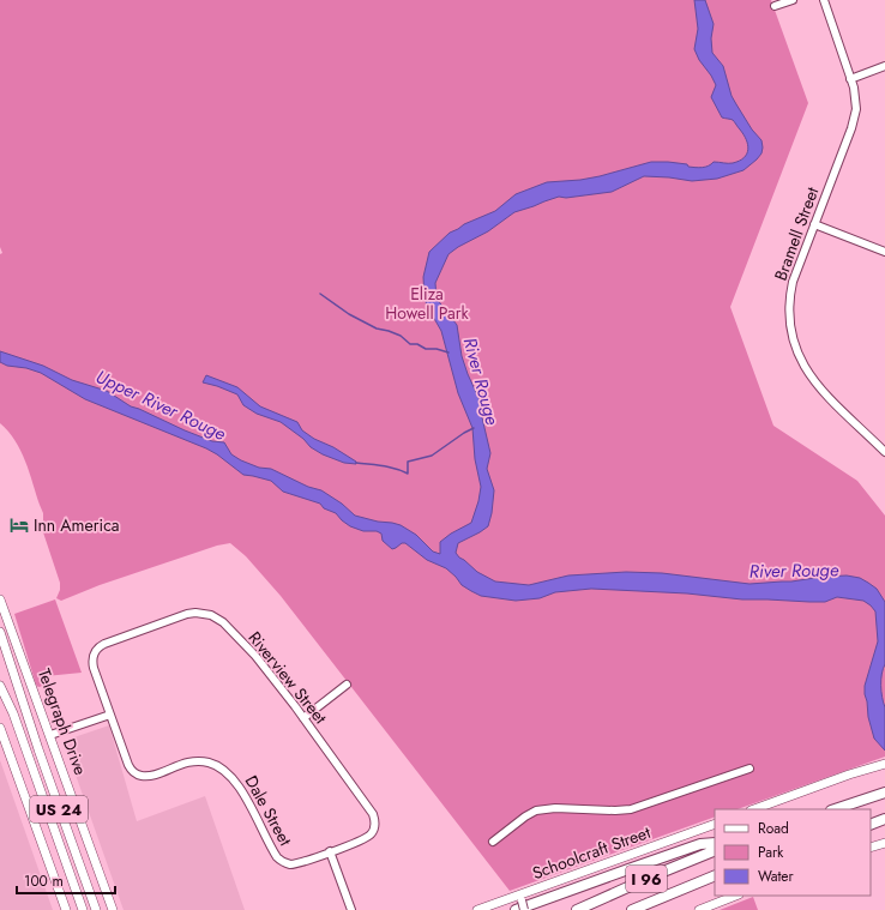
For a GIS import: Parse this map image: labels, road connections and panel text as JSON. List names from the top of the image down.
{
  "streets": {
    "highway": ["I 96"],
    "main road": ["Telegraph Drive", "US 24", "Schoolcraft Street"],
    "street": ["Bramell Street", "Riverview Street", "Dale Street"]
  },
  "crossings": [
    ["Riverview Street", "Dale Street"]
  ],
  "water": ["River Rouge", "Upper River Rouge"],
  "parks": ["Eliza Howell Park"],
  "places": {
    "hotel": ["Inn America"]
  },
  "legend": ["Road", "Park", "Water"],
  "scale_bar": "100 m"
}
